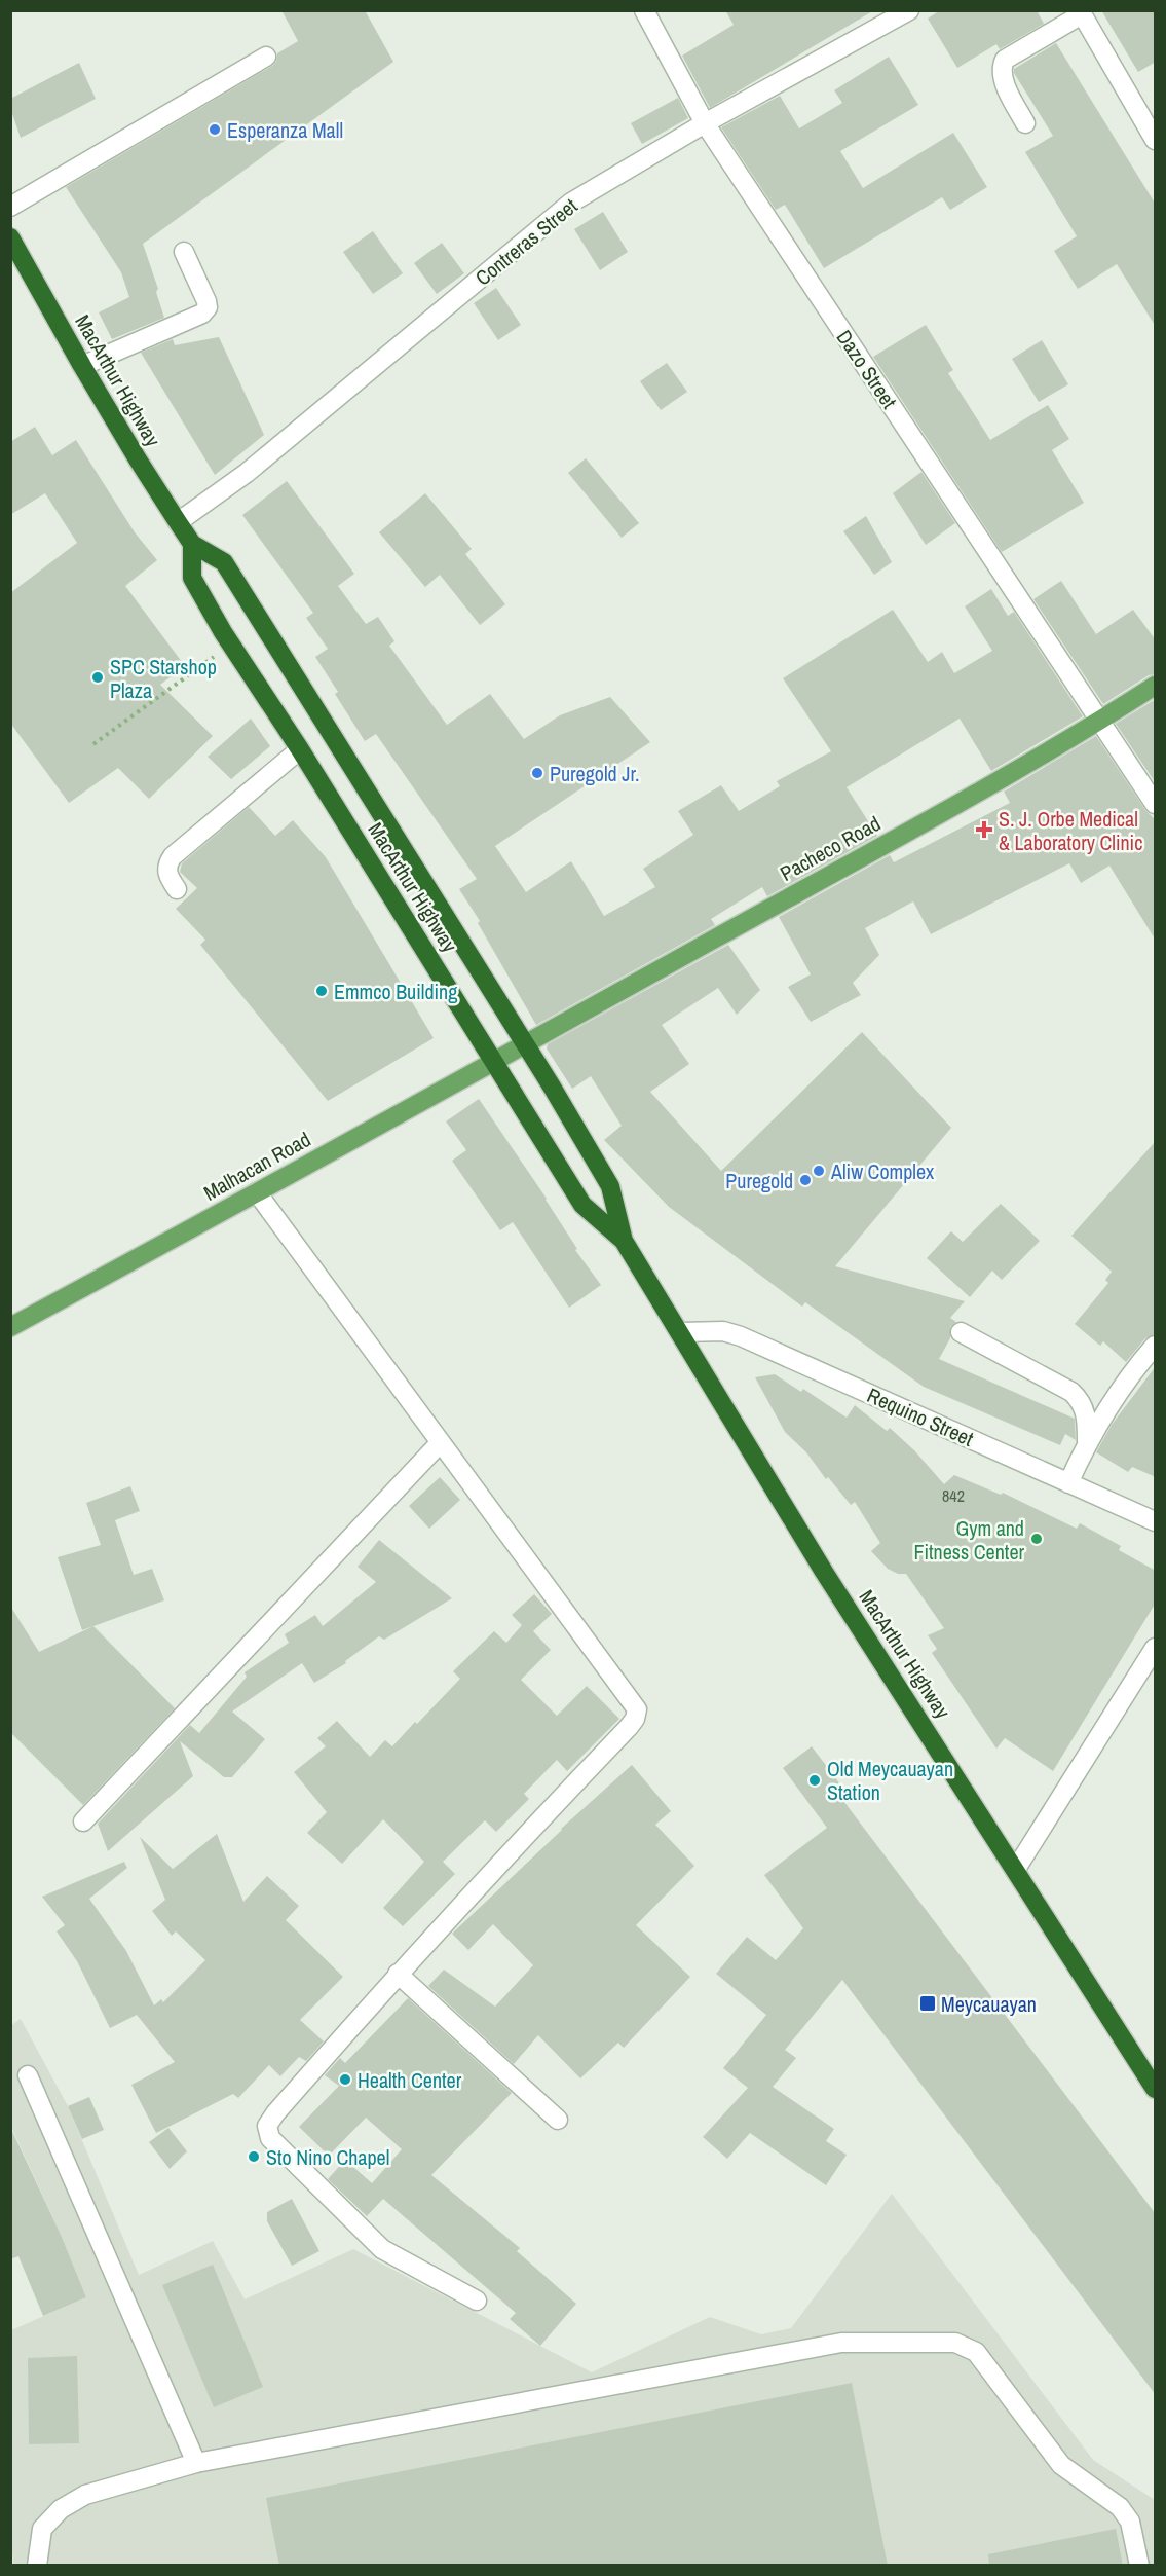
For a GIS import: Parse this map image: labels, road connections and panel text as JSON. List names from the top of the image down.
{
  "streets": {
    "highway": ["MacArthur Highway"],
    "main road": ["Pacheco Road", "Malhacan Road"],
    "street": ["Contreras Street", "Dazo Street", "Requino Street"]
  },
  "crossings": [
    ["Contreras Street", "Dazo Street"],
    ["Contreras Street", "MacArthur Highway"],
    ["Dazo Street", "Pacheco Road"],
    ["MacArthur Highway", "Pacheco Road"],
    ["MacArthur Highway", "Malhacan Road"],
    ["MacArthur Highway", "Requino Street"],
    ["Pacheco Road", "Malhacan Road"]
  ],
  "places": {
    "other": [
      "Esperanza Mall",
      "SPC Starshop Plaza",
      "Puregold Jr.",
      "Emmco Building",
      "Aliw Complex",
      "Puregold",
      "Gym and Fitness Center",
      "Old Meycauayan Station",
      "Health Center",
      "Sto Nino Chapel"
    ],
    "health": ["S. J. Orbe Medical & Laboratory Clinic"],
    "transit": ["Meycauayan"]
  },
  "house_numbers": ["842"]
}
